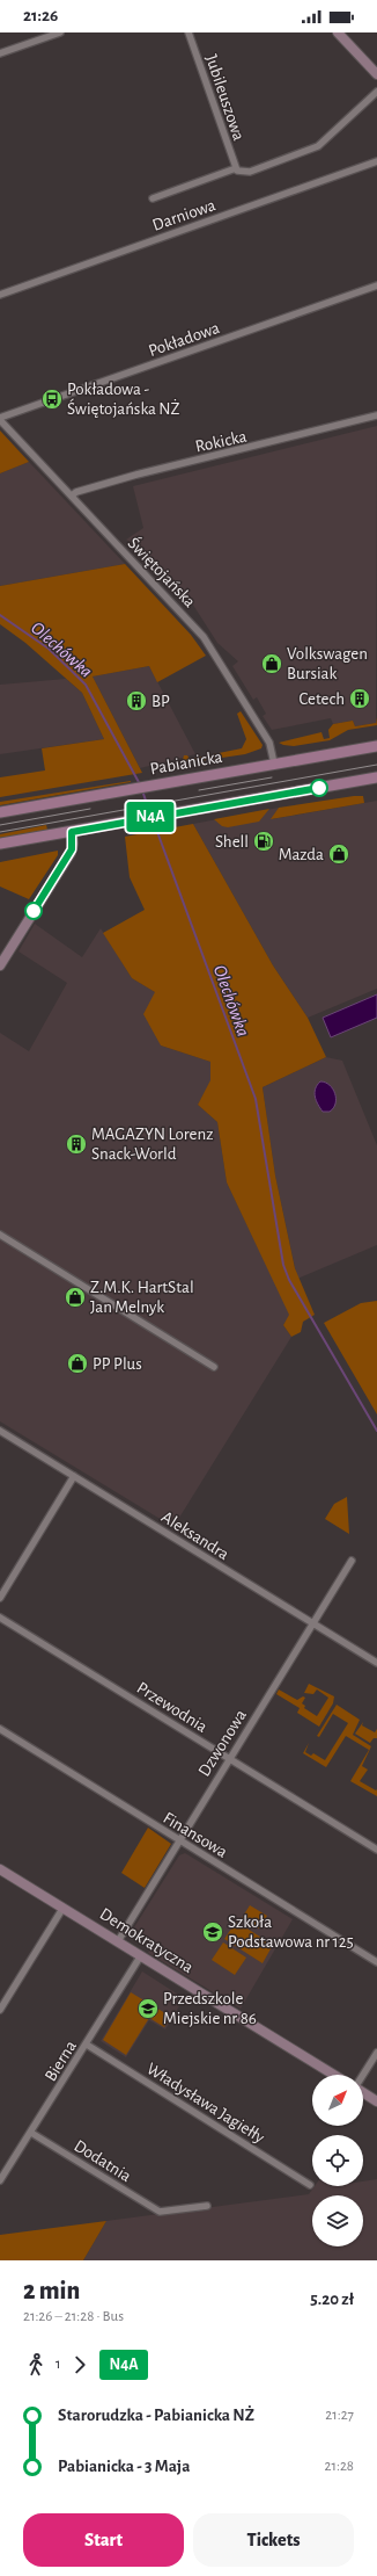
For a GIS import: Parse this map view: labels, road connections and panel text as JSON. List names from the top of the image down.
{
  "streets": {
    "main road": ["Pabianicka"],
    "street": [
      "Jubileuszowa",
      "Darniowa",
      "Pokładowa",
      "Rokicka",
      "Świętojańska",
      "Aleksandra",
      "Przewodnia",
      "Dzwonowa",
      "Finansowa",
      "Demokratyczna",
      "Bierna",
      "Władysława Jagiełły",
      "Dodatnia"
    ]
  },
  "crossings": [
    ["Pokładowa", "Świętojańska"],
    ["Rokicka", "Świętojańska"],
    ["Świętojańska", "Pabianicka"],
    ["Aleksandra", "Dzwonowa"],
    ["Przewodnia", "Dzwonowa"],
    ["Dzwonowa", "Finansowa"],
    ["Dzwonowa", "Demokratyczna"],
    ["Demokratyczna", "Bierna"],
    ["Bierna", "Władysława Jagiełły"],
    ["Bierna", "Dodatnia"]
  ],
  "water": ["Olechówka"],
  "places": {
    "bus stop": ["Pokładowa - Świętojańska NŻ"],
    "shop": [
      "Volkswagen Bursiak",
      "Mazda",
      "Z.M.K. HartStal Jan Melnyk",
      "PP Plus"
    ],
    "building": ["Cetech", "BP", "MAGAZYN Lorenz Snack-World"],
    "fuel station": ["Shell"],
    "school or university": ["Szkoła Podstawowa nr 125", "Przedszkole Miejskie nr 86"]
  },
  "lines": ["bus line N4A"],
  "north": "top right",
  "page": {
    "status": "21:26",
    "on_map": "N4A",
    "heading": ["2 min", "21:26 – 21:28 · Bus", "5.20 zł"],
    "legs": ["1", "N4A"],
    "list": [
      {
        "name": "Starorudzka - Pabianicka NŻ",
        "value": "21:27"
      },
      {
        "name": "Pabianicka - 3 Maja",
        "value": "21:28"
      }
    ],
    "buttons": ["Start", "Tickets"]
  }
}
